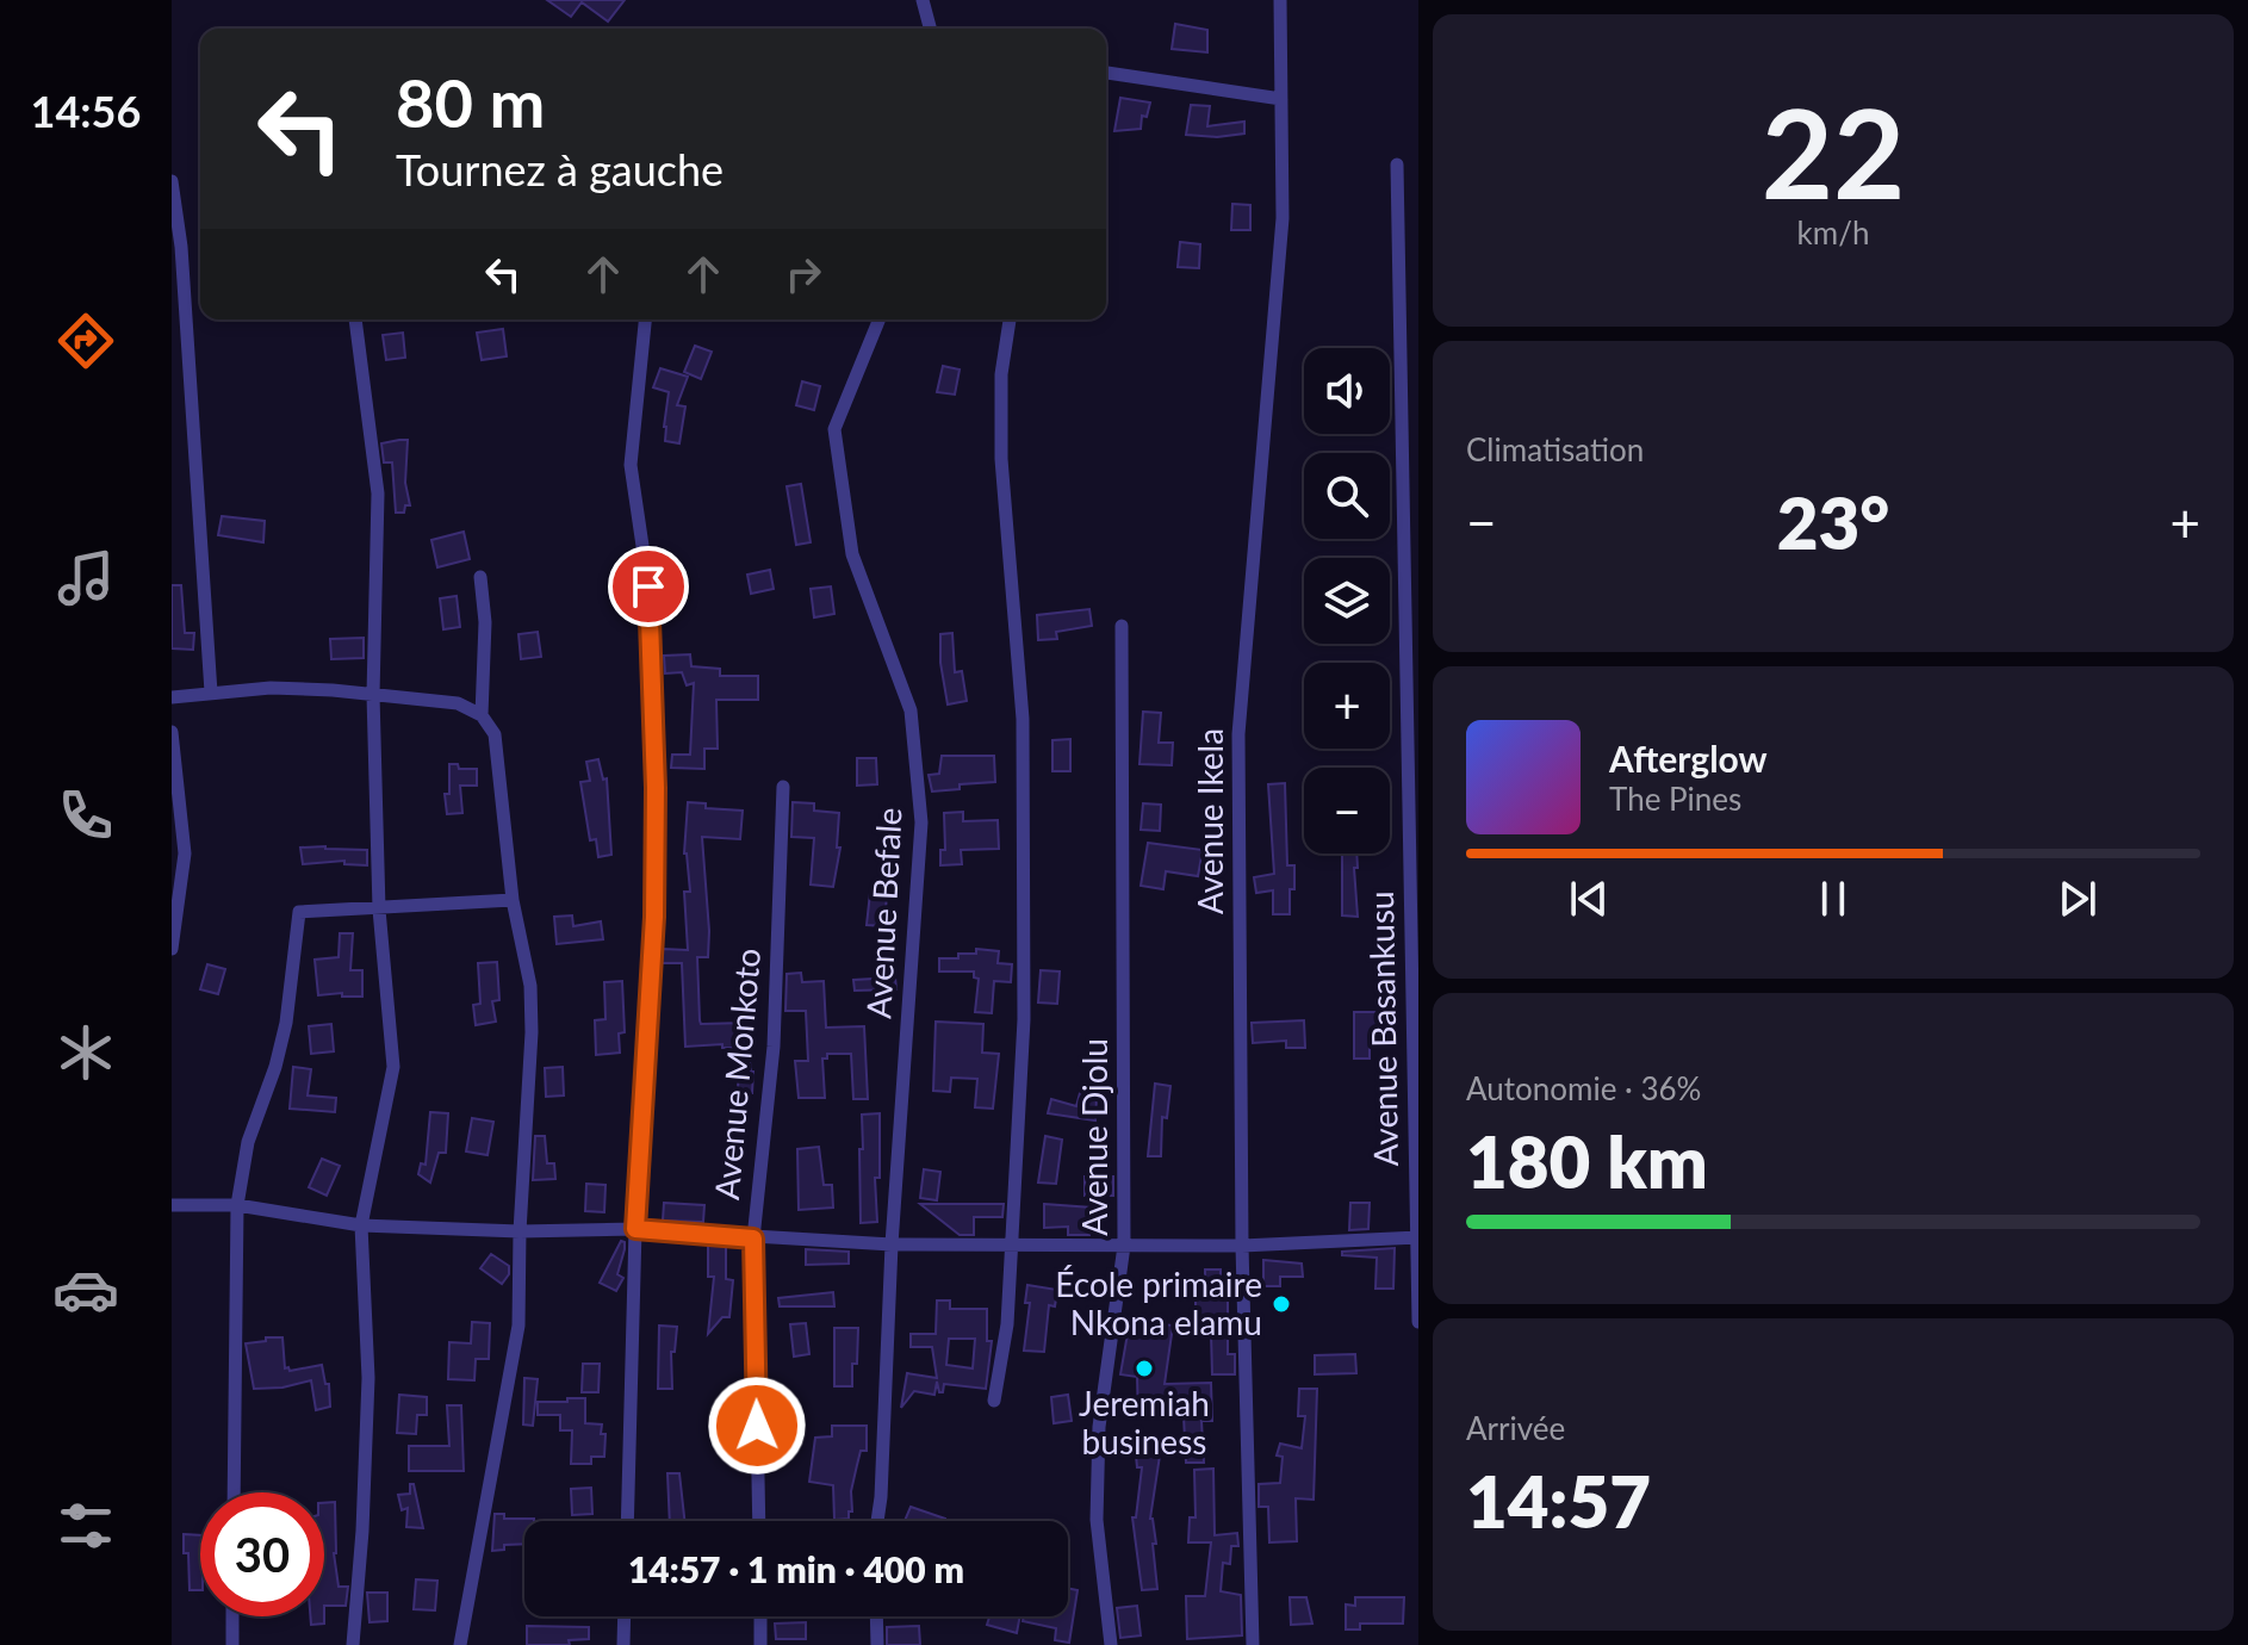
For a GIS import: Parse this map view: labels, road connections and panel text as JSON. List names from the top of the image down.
{
  "streets": {
    "street": [
      "Avenue Ikela",
      "Avenue Befale",
      "Avenue Basankusu",
      "Avenue Monkoto",
      "Avenue Djolu"
    ]
  },
  "places": ["École primaire Nkona elamu", "Jeremiah business"],
  "page": {
    "tabs": "14:56",
    "tile": [
      ["22", "km/h"],
      "Climatisation",
      ["Autonomie · 36%", "180 km"],
      ["Arrivée", "14:57"]
    ],
    "turn": ["80 m", "Tournez à gauche"],
    "map_buttons": ["+", "−"],
    "heat": ["−", "23°", "+"],
    "song": ["Afterglow", "The Pines"],
    "limit": "30",
    "trip": "14:57 · 1 min · 400 m"
  }
}
